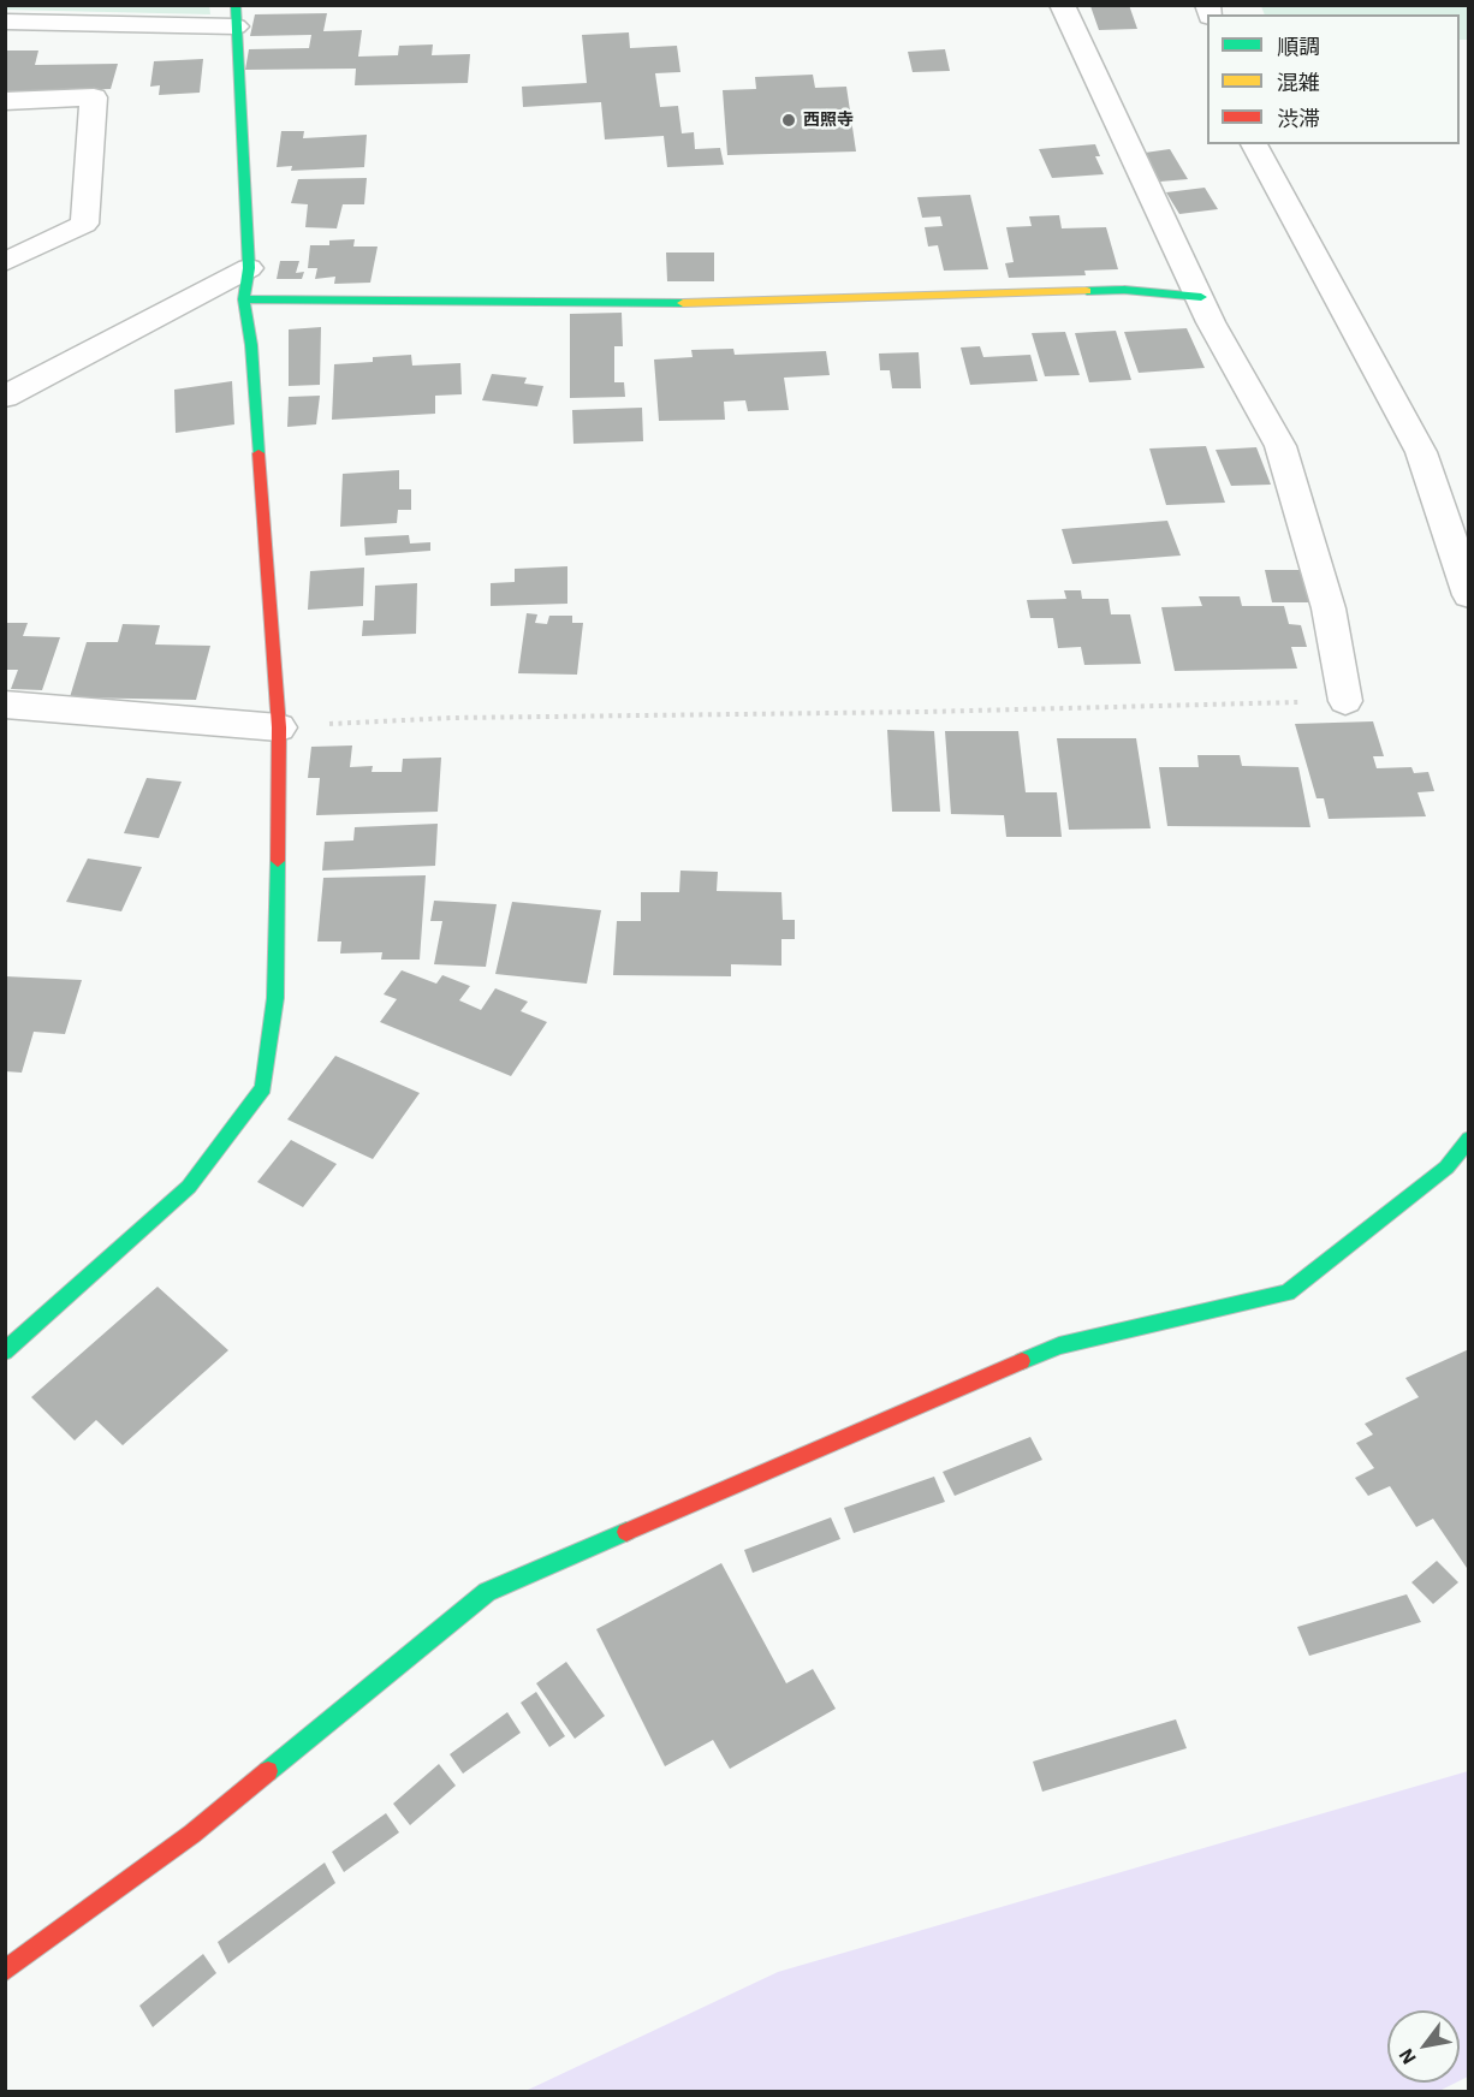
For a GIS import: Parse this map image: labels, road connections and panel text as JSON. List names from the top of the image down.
{
  "places": ["西照寺"],
  "legend": ["順調", "混雑", "渋滞"],
  "north": "bottom left"
}
